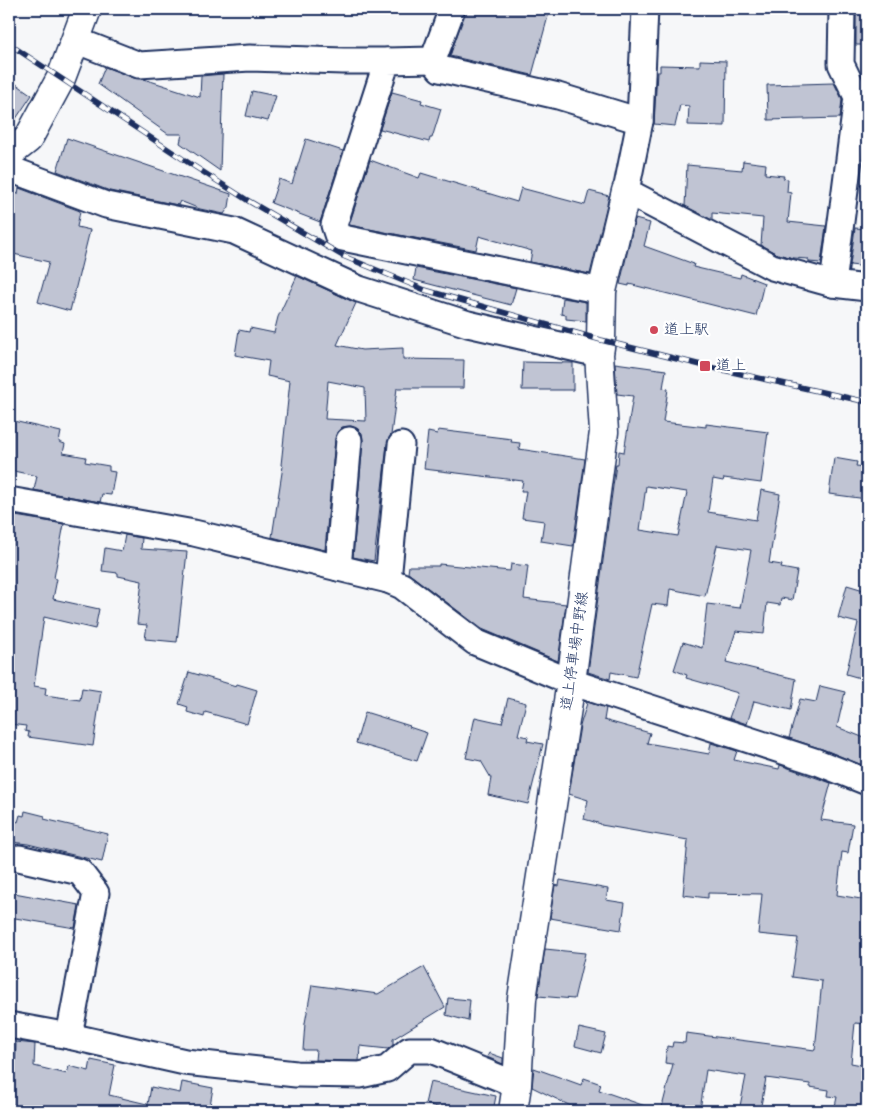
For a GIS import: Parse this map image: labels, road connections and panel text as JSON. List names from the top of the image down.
{
  "streets": {
    "main road": ["道上停車場中野線"]
  },
  "places": {
    "other": ["道上駅"],
    "transit": ["道上"]
  }
}
